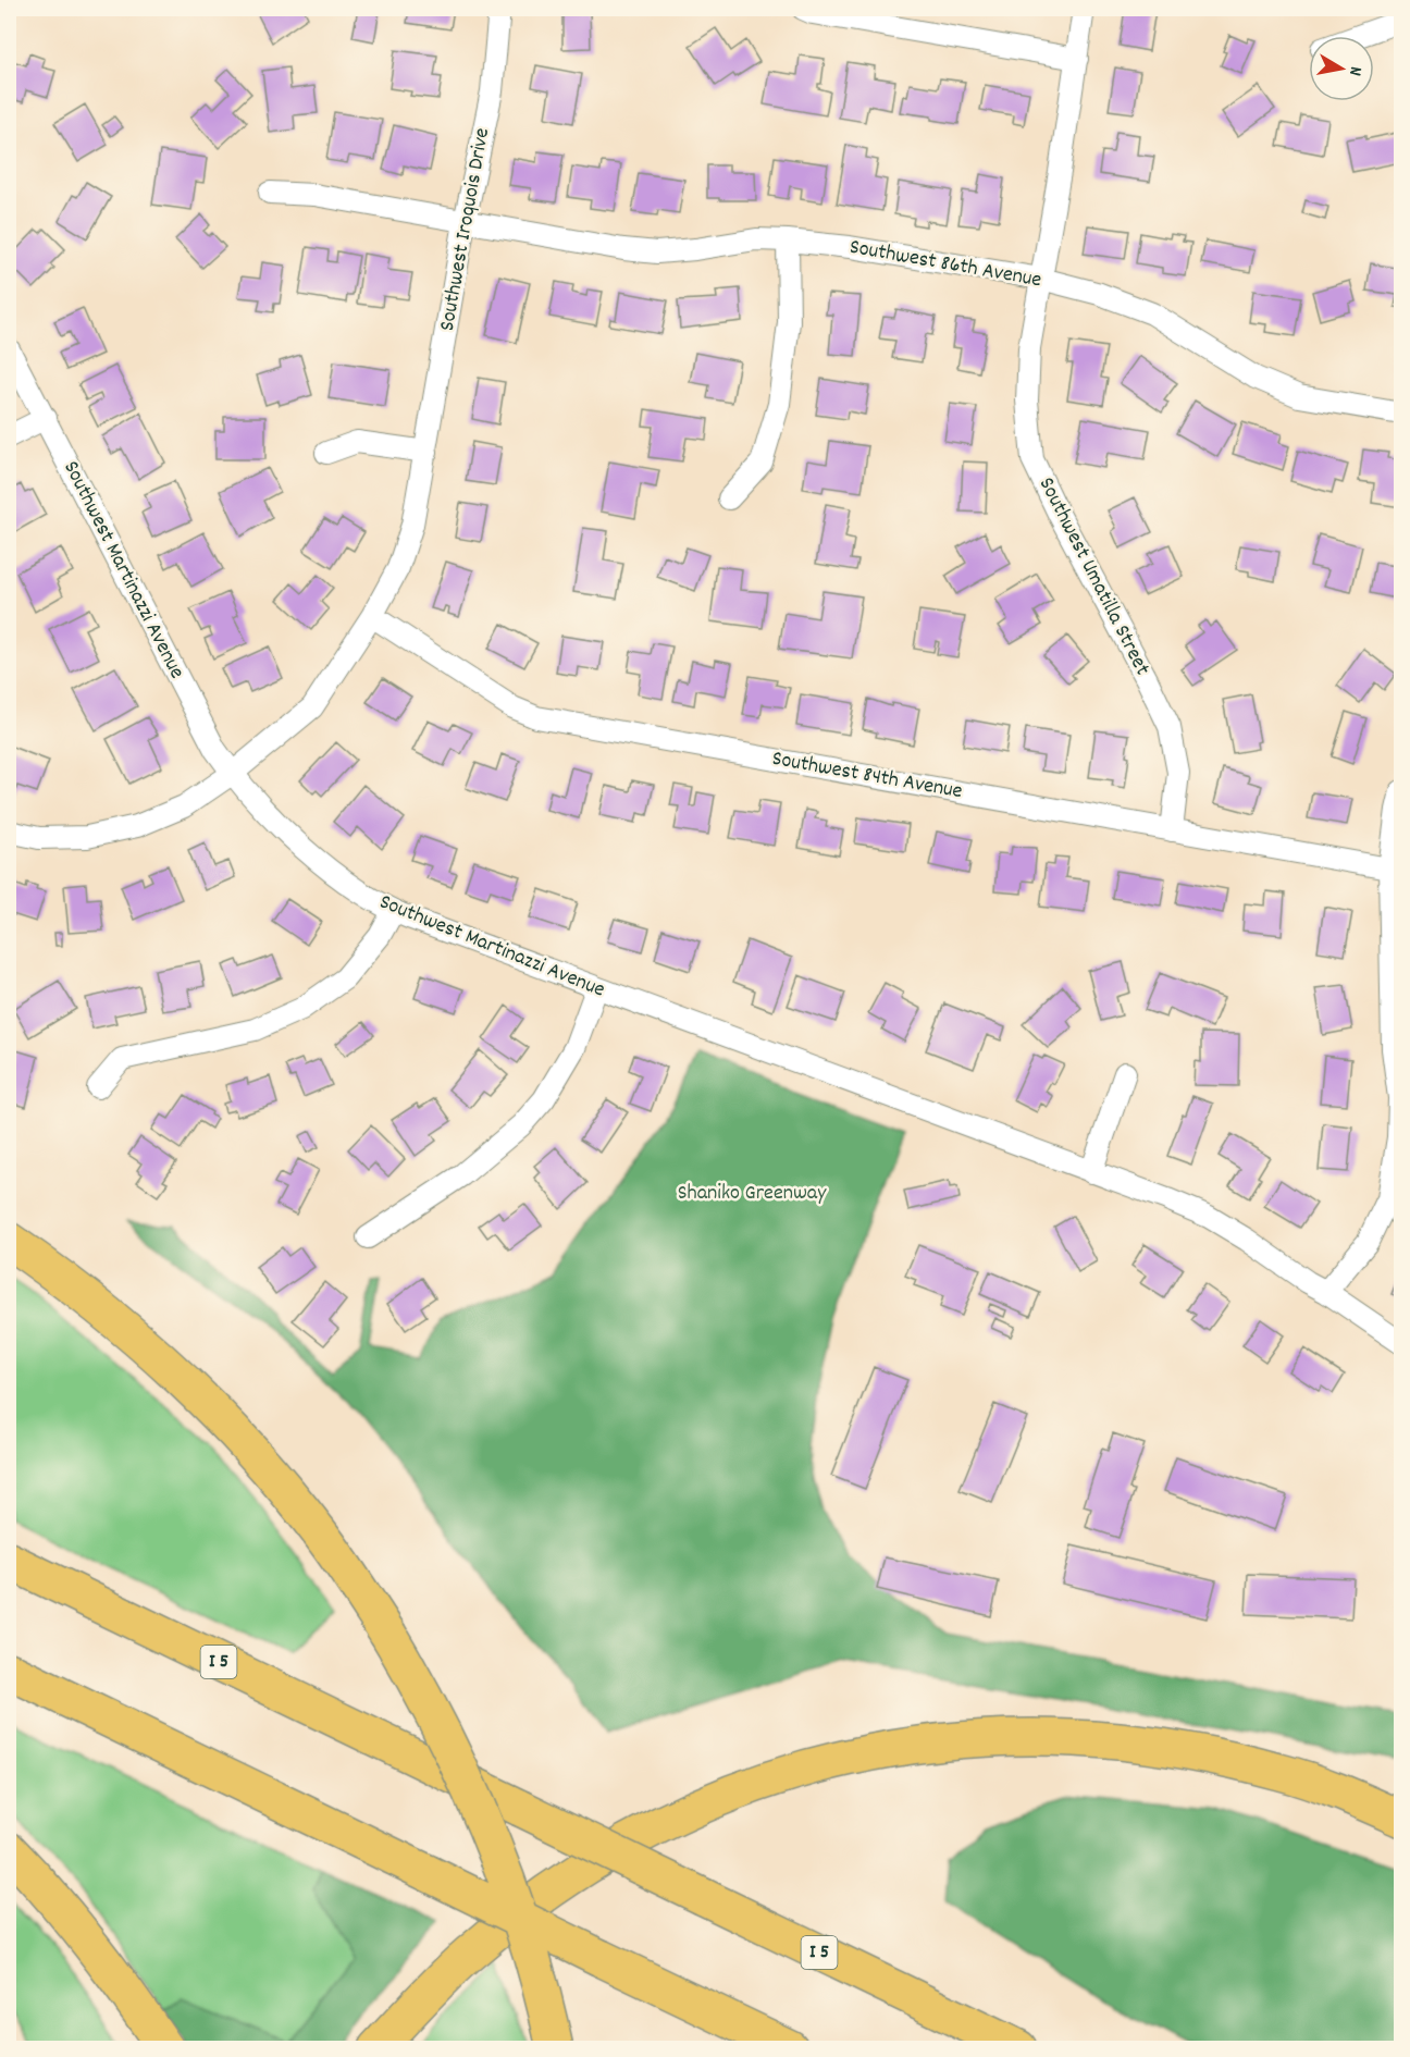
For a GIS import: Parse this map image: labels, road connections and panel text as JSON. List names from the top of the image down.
{
  "streets": {
    "highway": ["I 5"],
    "street": [
      "Southwest Iroquois Drive",
      "Southwest 86th Avenue",
      "Southwest Martinazzi Avenue",
      "Southwest Umatilla Street",
      "Southwest 84th Avenue"
    ]
  },
  "crossings": [
    ["Southwest Iroquois Drive", "Southwest 86th Avenue"],
    ["Southwest Iroquois Drive", "Southwest Martinazzi Avenue"],
    ["Southwest Iroquois Drive", "Southwest 84th Avenue"],
    ["Southwest 86th Avenue", "Southwest Umatilla Street"],
    ["Southwest Umatilla Street", "Southwest 84th Avenue"]
  ],
  "parks": ["Shaniko Greenway"],
  "north": "right"
}
